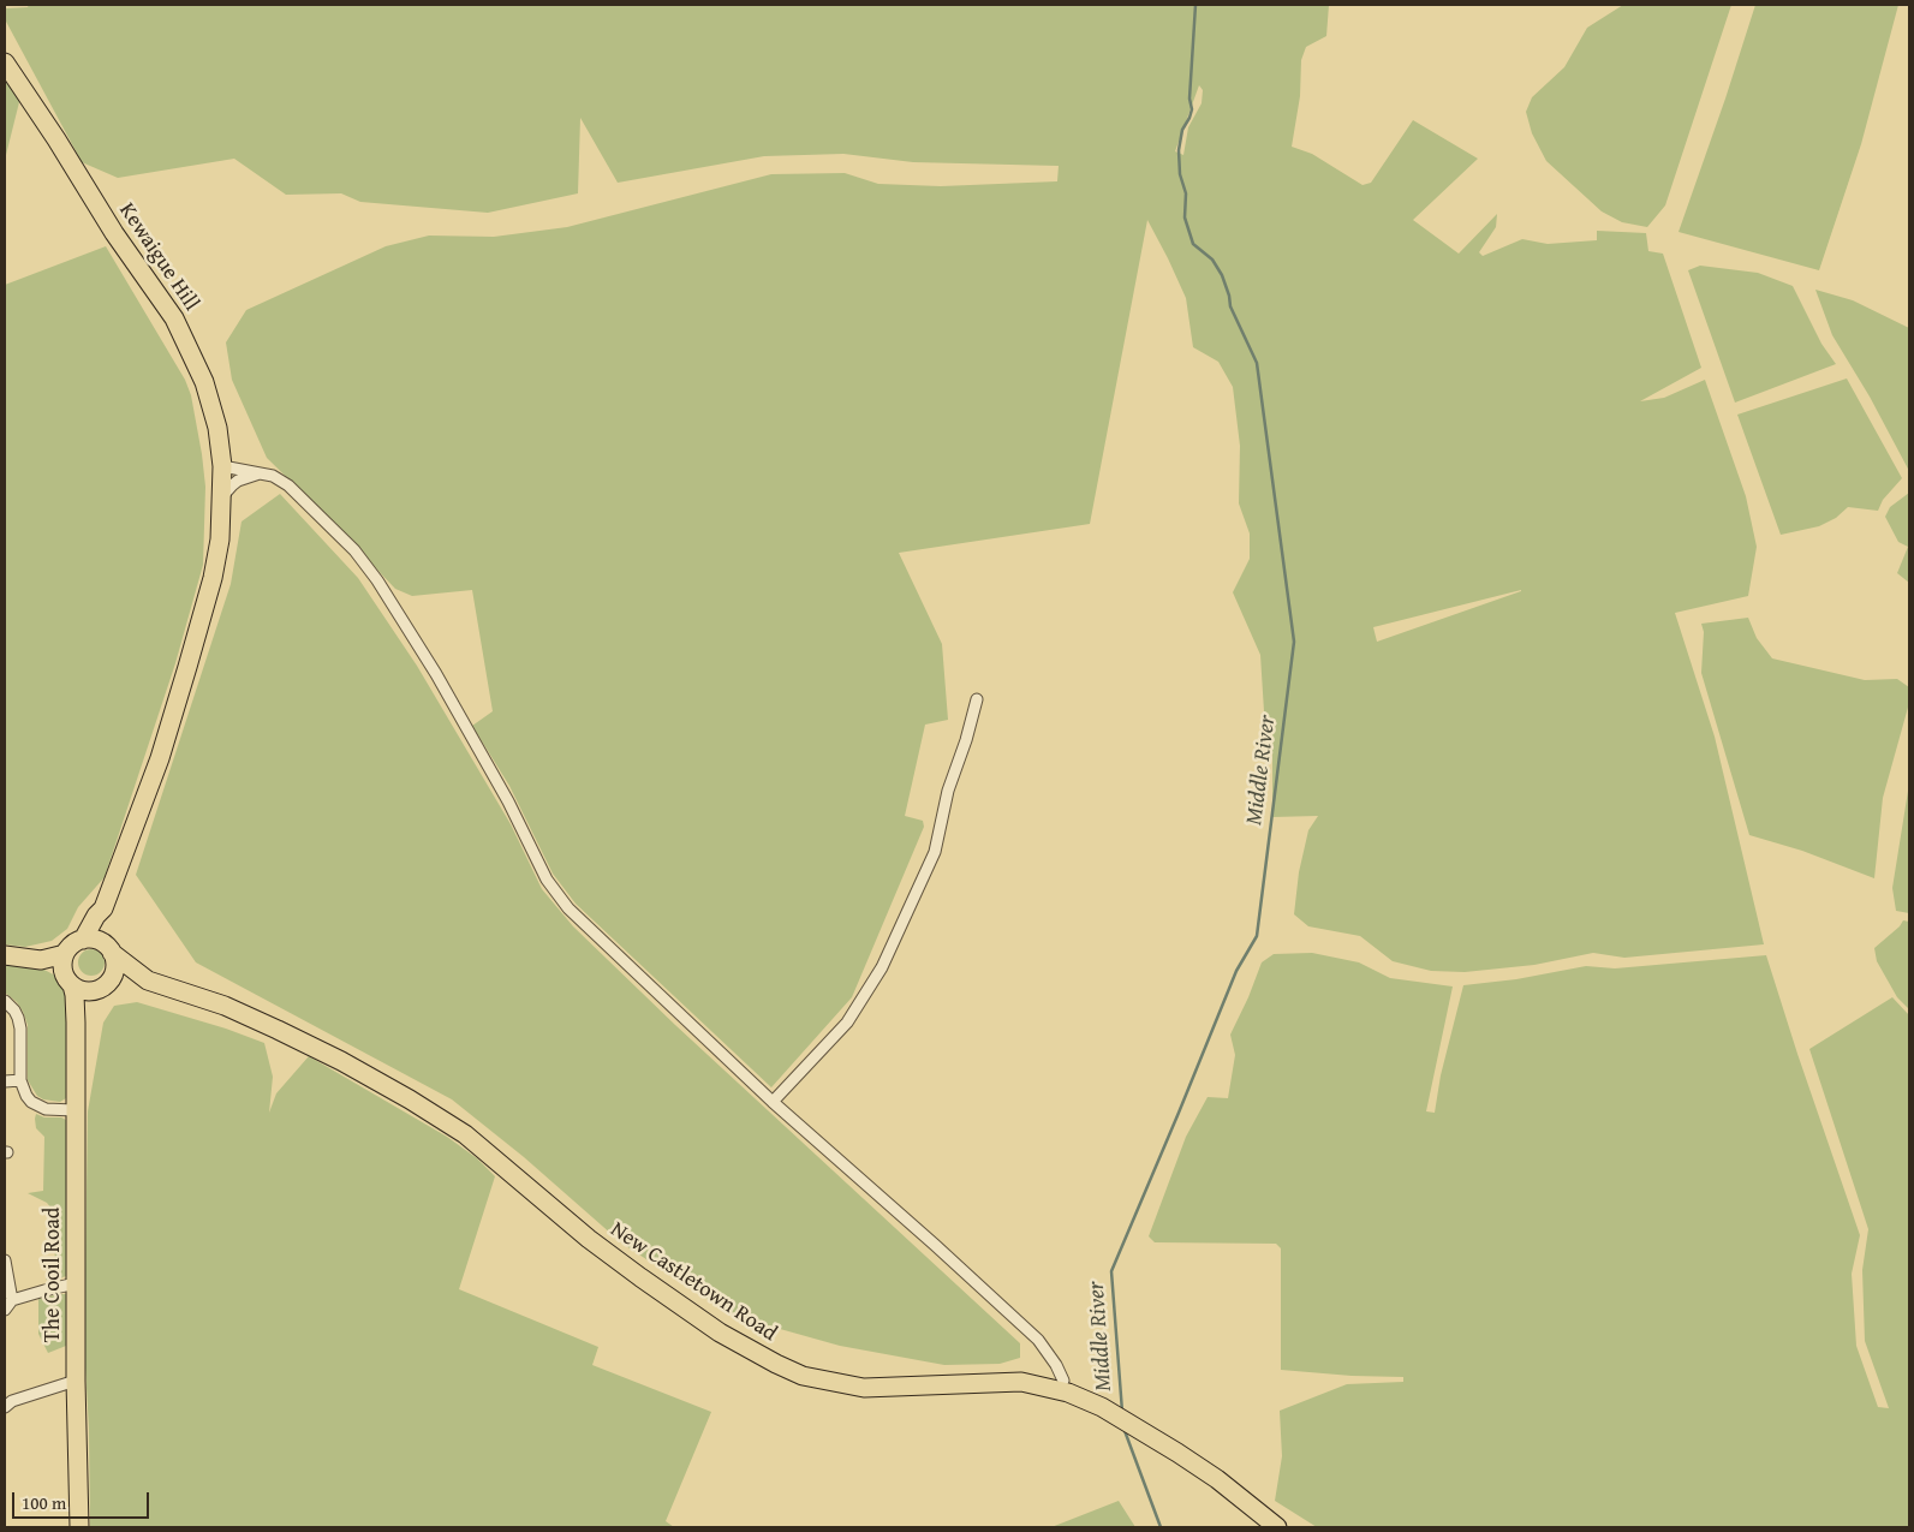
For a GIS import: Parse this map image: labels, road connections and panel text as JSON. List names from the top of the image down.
{
  "streets": {
    "highway": ["Kewaigue Hill", "The Cooil Road", "New Castletown Road"]
  },
  "water": ["Middle River"],
  "scale_bar": "100 m"
}
